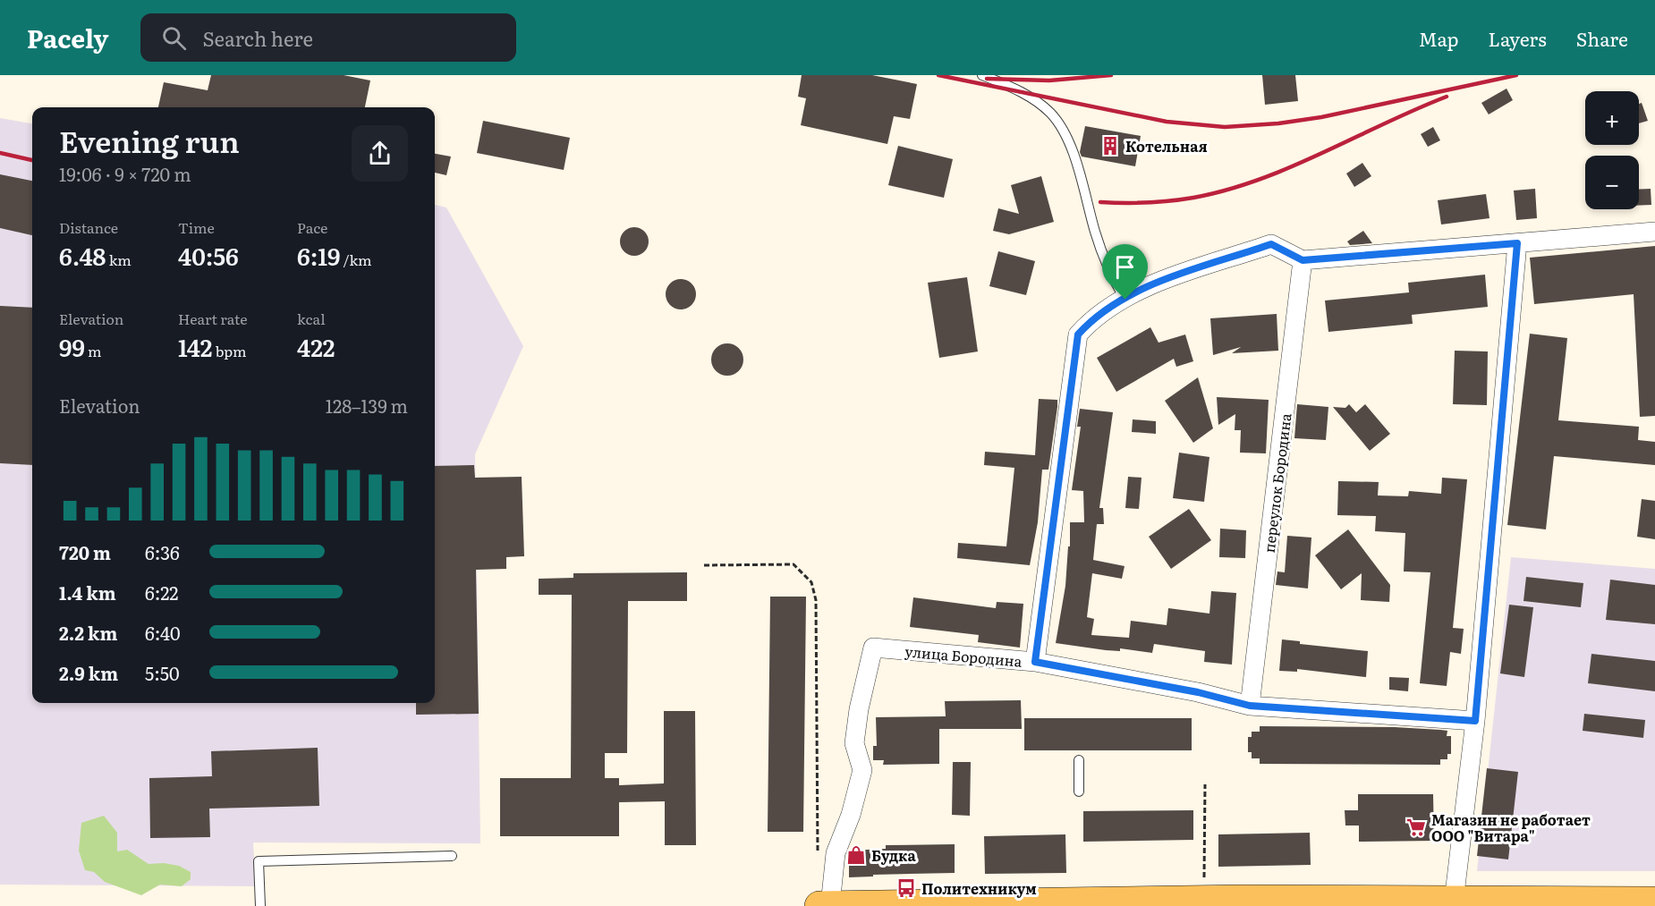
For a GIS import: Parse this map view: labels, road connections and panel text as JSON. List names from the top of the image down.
{
  "streets": {
    "street": ["переулок Бородина", "улица Бородина"]
  },
  "crossings": [
    ["переулок Бородина", "улица Бородина"]
  ],
  "places": {
    "building": ["Котельная"],
    "supermarket": ["Магазин не работает ООО \"Витара\""],
    "shop": ["Будка"],
    "bus stop": ["Политехникум"]
  },
  "page": {
    "header": "Pacely",
    "search": "Search here",
    "nav": ["Map", "Layers", "Share"],
    "map_buttons": ["+", "−"],
    "heading": ["Evening run", "19:06 · 9 × 720 m"],
    "stats": [
      ["Distance", "6.48 km"],
      ["Time", "40:56"],
      ["Pace", "6:19 /km"],
      ["Elevation", "99 m"],
      ["Heart rate", "142 bpm"],
      ["kcal", "422"]
    ],
    "chart": ["Elevation", "128–139 m"],
    "list": [
      {
        "name": "720 m",
        "note": "6:36"
      },
      {
        "name": "1.4 km",
        "note": "6:22"
      },
      {
        "name": "2.2 km",
        "note": "6:40"
      },
      {
        "name": "2.9 km",
        "note": "5:50"
      }
    ]
  }
}
